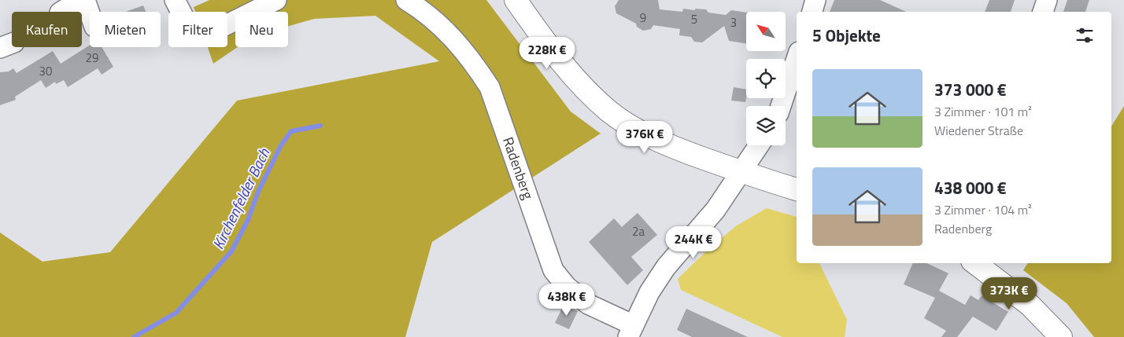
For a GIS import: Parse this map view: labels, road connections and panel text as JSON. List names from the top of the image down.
{
  "streets": {
    "street": ["Radenberg"]
  },
  "water": ["Kirchenfelder Bach"],
  "house_numbers": [
    "9",
    "5",
    "3",
    "29",
    "30",
    "2a"
  ],
  "north": "top left",
  "page": {
    "chip": [
      "Kaufen",
      "Mieten",
      "Filter",
      "Neu"
    ],
    "heading": "5 Objekte",
    "price": [
      "228K €",
      "376K €",
      "244K €",
      "373K €",
      "438K €"
    ],
    "list": [
      {
        "name": "373 000 €",
        "note": "3 Zimmer · 101 m² · Wiedener Straße"
      },
      {
        "name": "438 000 €",
        "note": "3 Zimmer · 104 m² · Radenberg"
      }
    ]
  }
}
